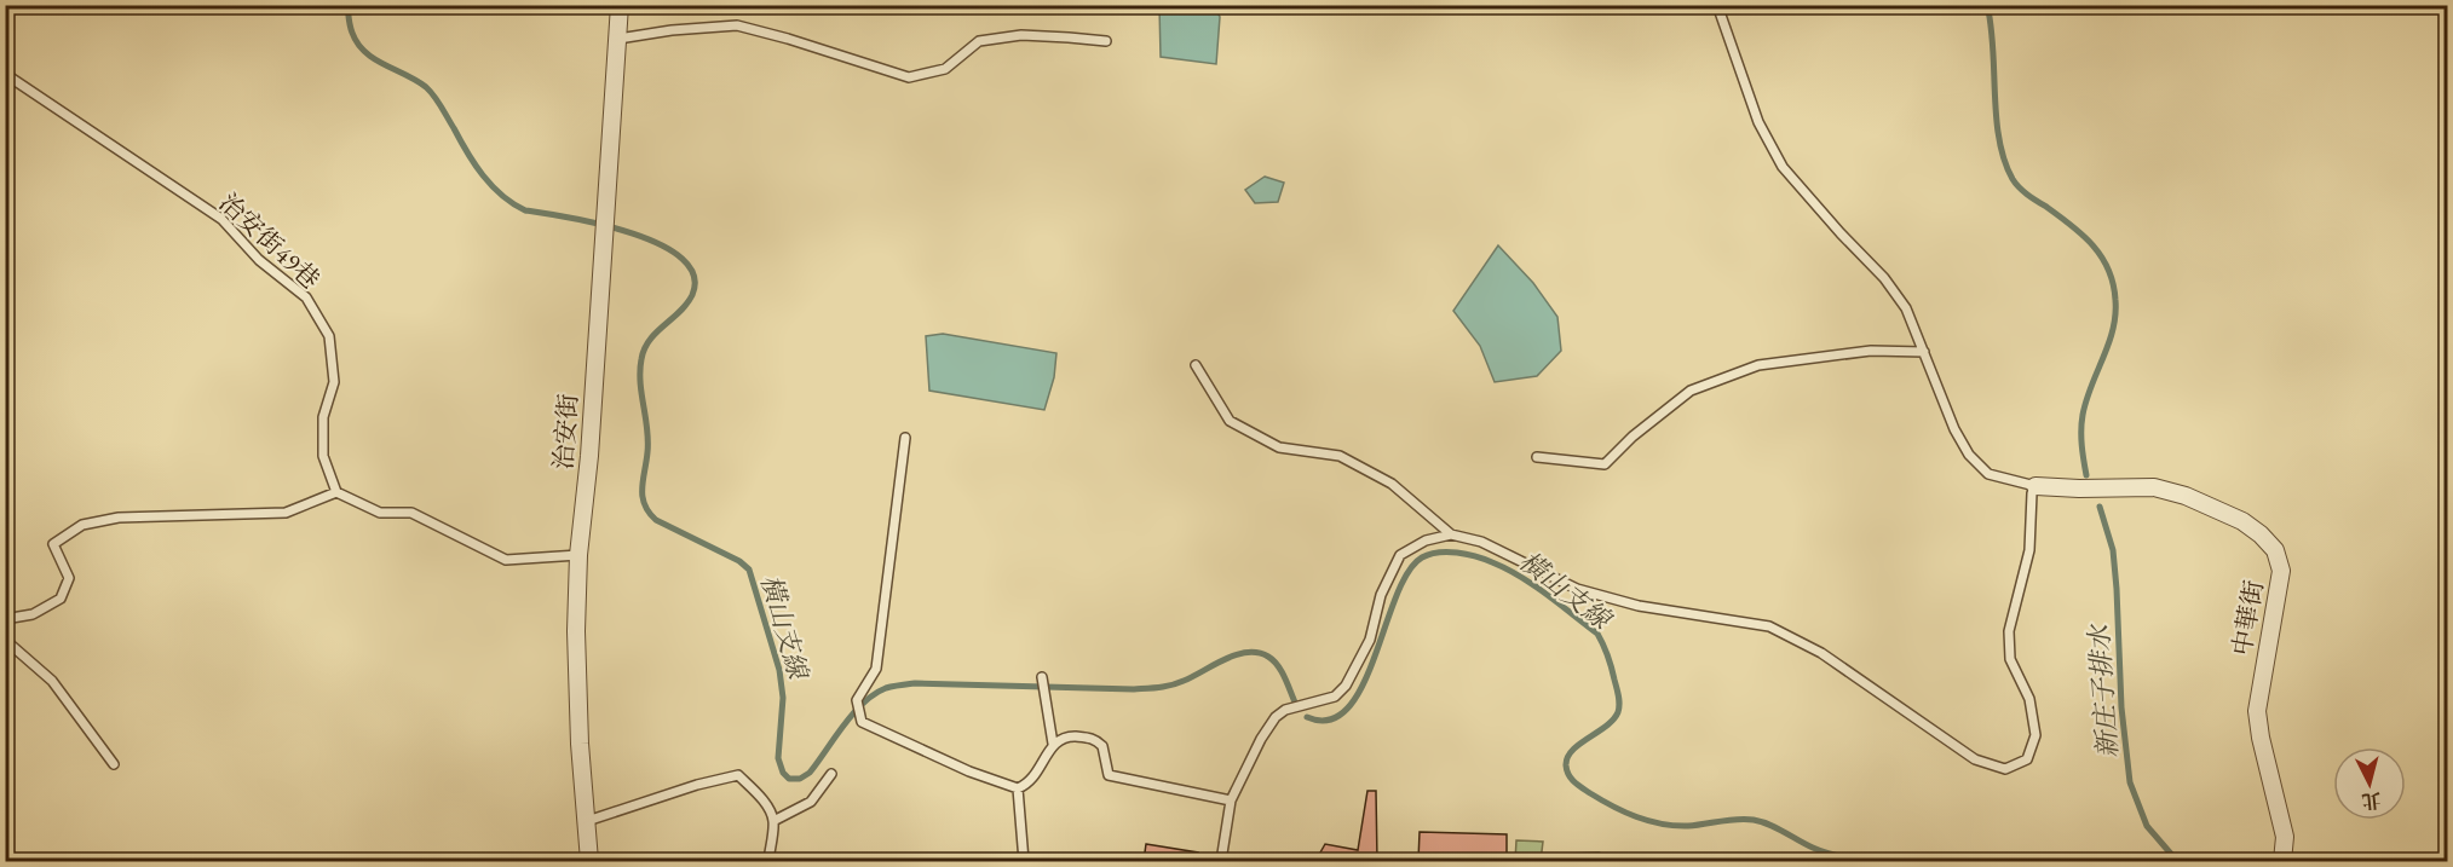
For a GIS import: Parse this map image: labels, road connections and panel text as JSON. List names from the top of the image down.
{
  "streets": {
    "street": ["治安街", "中華街"],
    "lane": ["治安街49巷"]
  },
  "water": ["橫山支線", "新庄子排水"],
  "north": "bottom"
}
